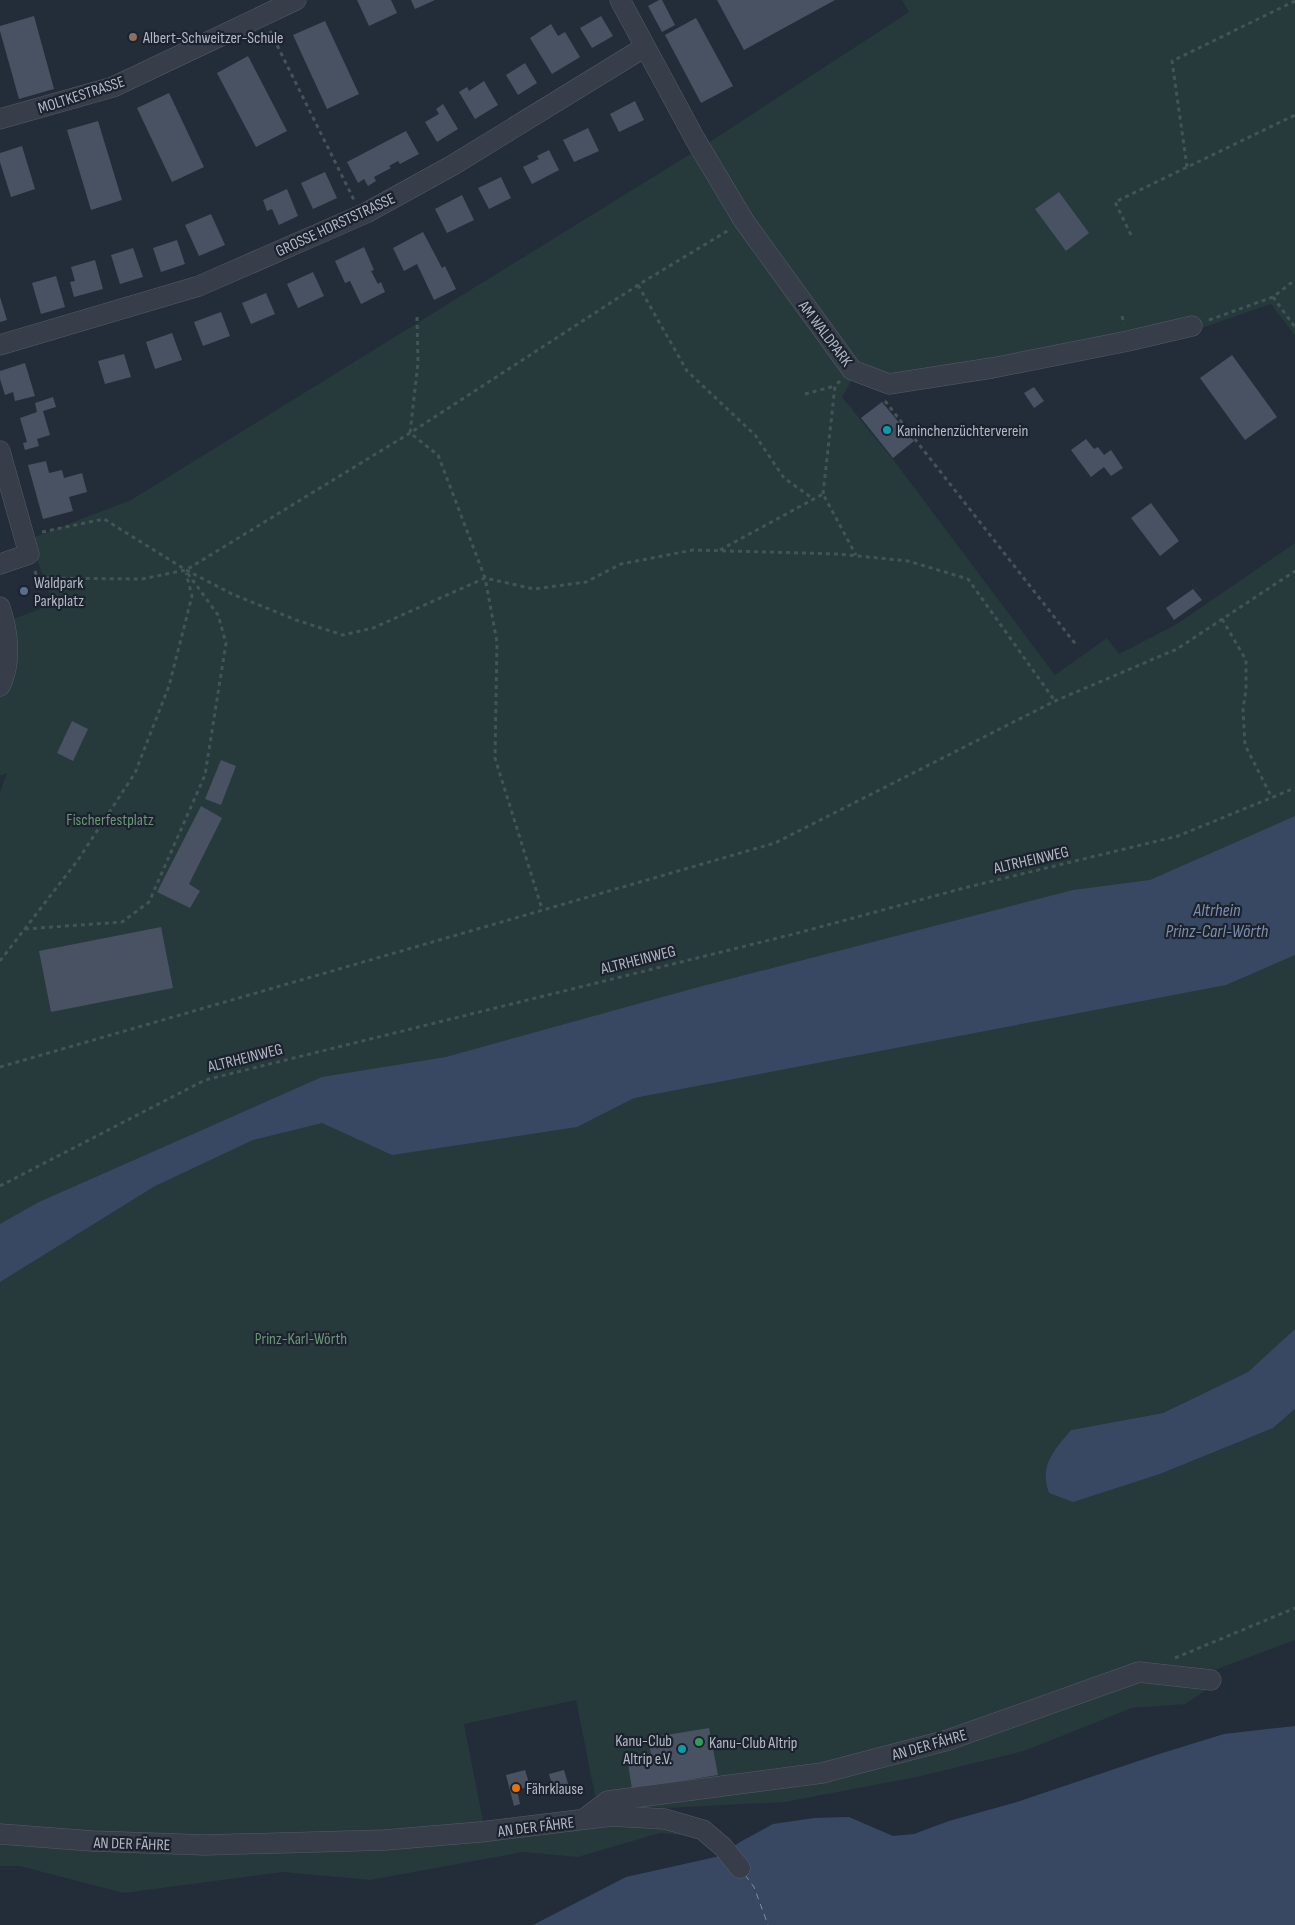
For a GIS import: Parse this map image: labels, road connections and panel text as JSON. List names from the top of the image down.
{
  "streets": {
    "street": [
      "MOLTKESTRASSE",
      "GROSSE HORSTSTRASSE",
      "AM WALDPARK",
      "AN DER FÄHRE"
    ],
    "path": ["ALTRHEINWEG"]
  },
  "crossings": [
    ["GROSSE HORSTSTRASSE", "AM WALDPARK"]
  ],
  "water": ["Altrhein Prinz-Carl-Wörth"],
  "parks": ["Fischerfestplatz", "Prinz-Karl-Wörth"],
  "places": [
    "Albert-Schweitzer-Schule",
    "Kaninchenzüchterverein",
    "Waldpark Parkplatz",
    "Kanu-Club Altrip",
    "Kanu-Club Altrip e.V.",
    "Fährklause"
  ]
}
